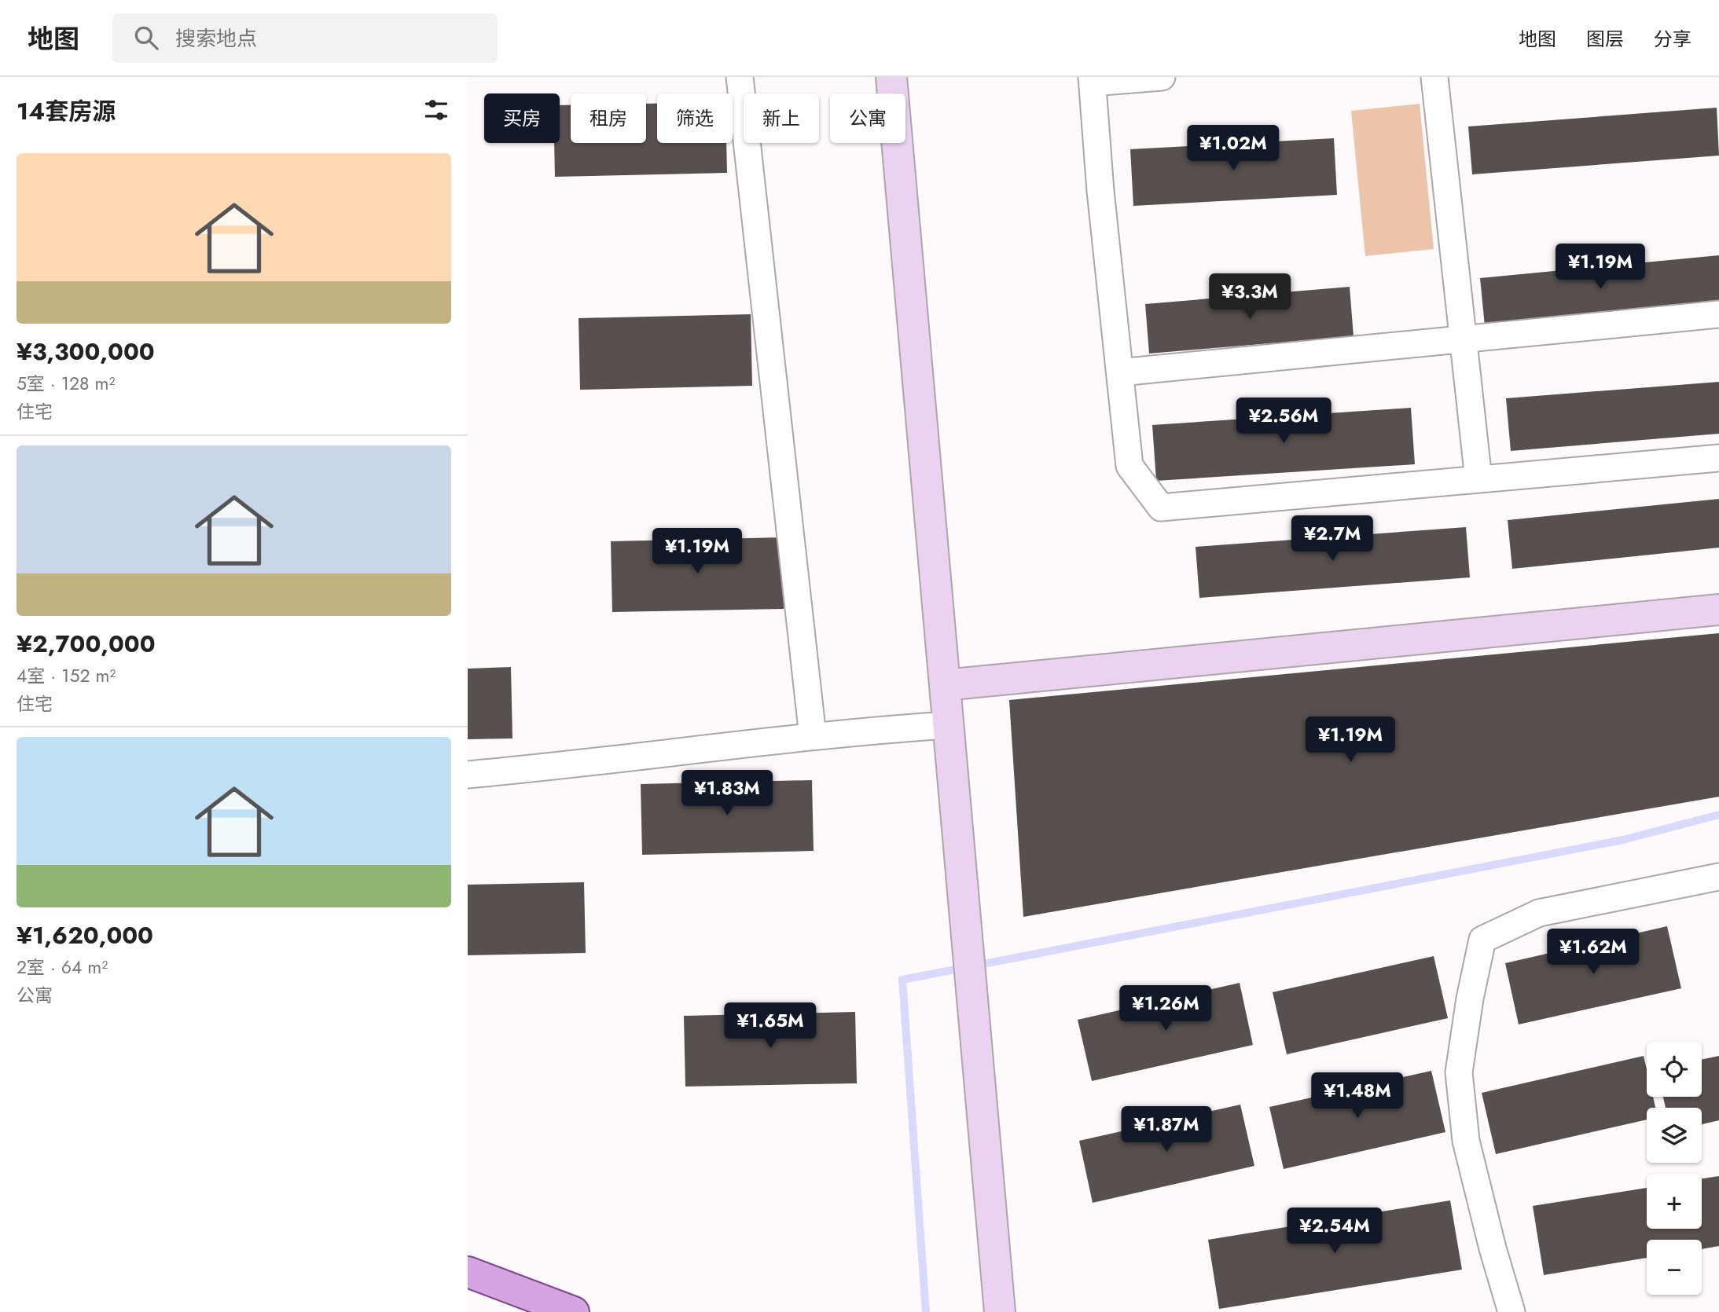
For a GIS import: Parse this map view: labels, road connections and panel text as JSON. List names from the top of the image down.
{
  "page": {
    "header": "地图",
    "search": "搜索地点",
    "nav": ["地图", "图层", "分享"],
    "heading": "14套房源",
    "chip": [
      "买房",
      "租房",
      "筛选",
      "新上",
      "公寓"
    ],
    "price": [
      "¥1.02M",
      "¥1.19M",
      "¥3.3M",
      "¥2.56M",
      "¥2.7M",
      "¥1.19M",
      "¥1.19M",
      "¥1.83M",
      "¥1.62M",
      "¥1.26M",
      "¥1.65M",
      "¥1.48M",
      "¥1.87M",
      "¥2.54M"
    ],
    "list": [
      {
        "name": "¥3,300,000",
        "note": "5室 · 128 m² · 住宅"
      },
      {
        "name": "¥2,700,000",
        "note": "4室 · 152 m² · 住宅"
      },
      {
        "name": "¥1,620,000",
        "note": "2室 · 64 m² · 公寓"
      }
    ],
    "map_buttons": ["+", "−"]
  }
}
